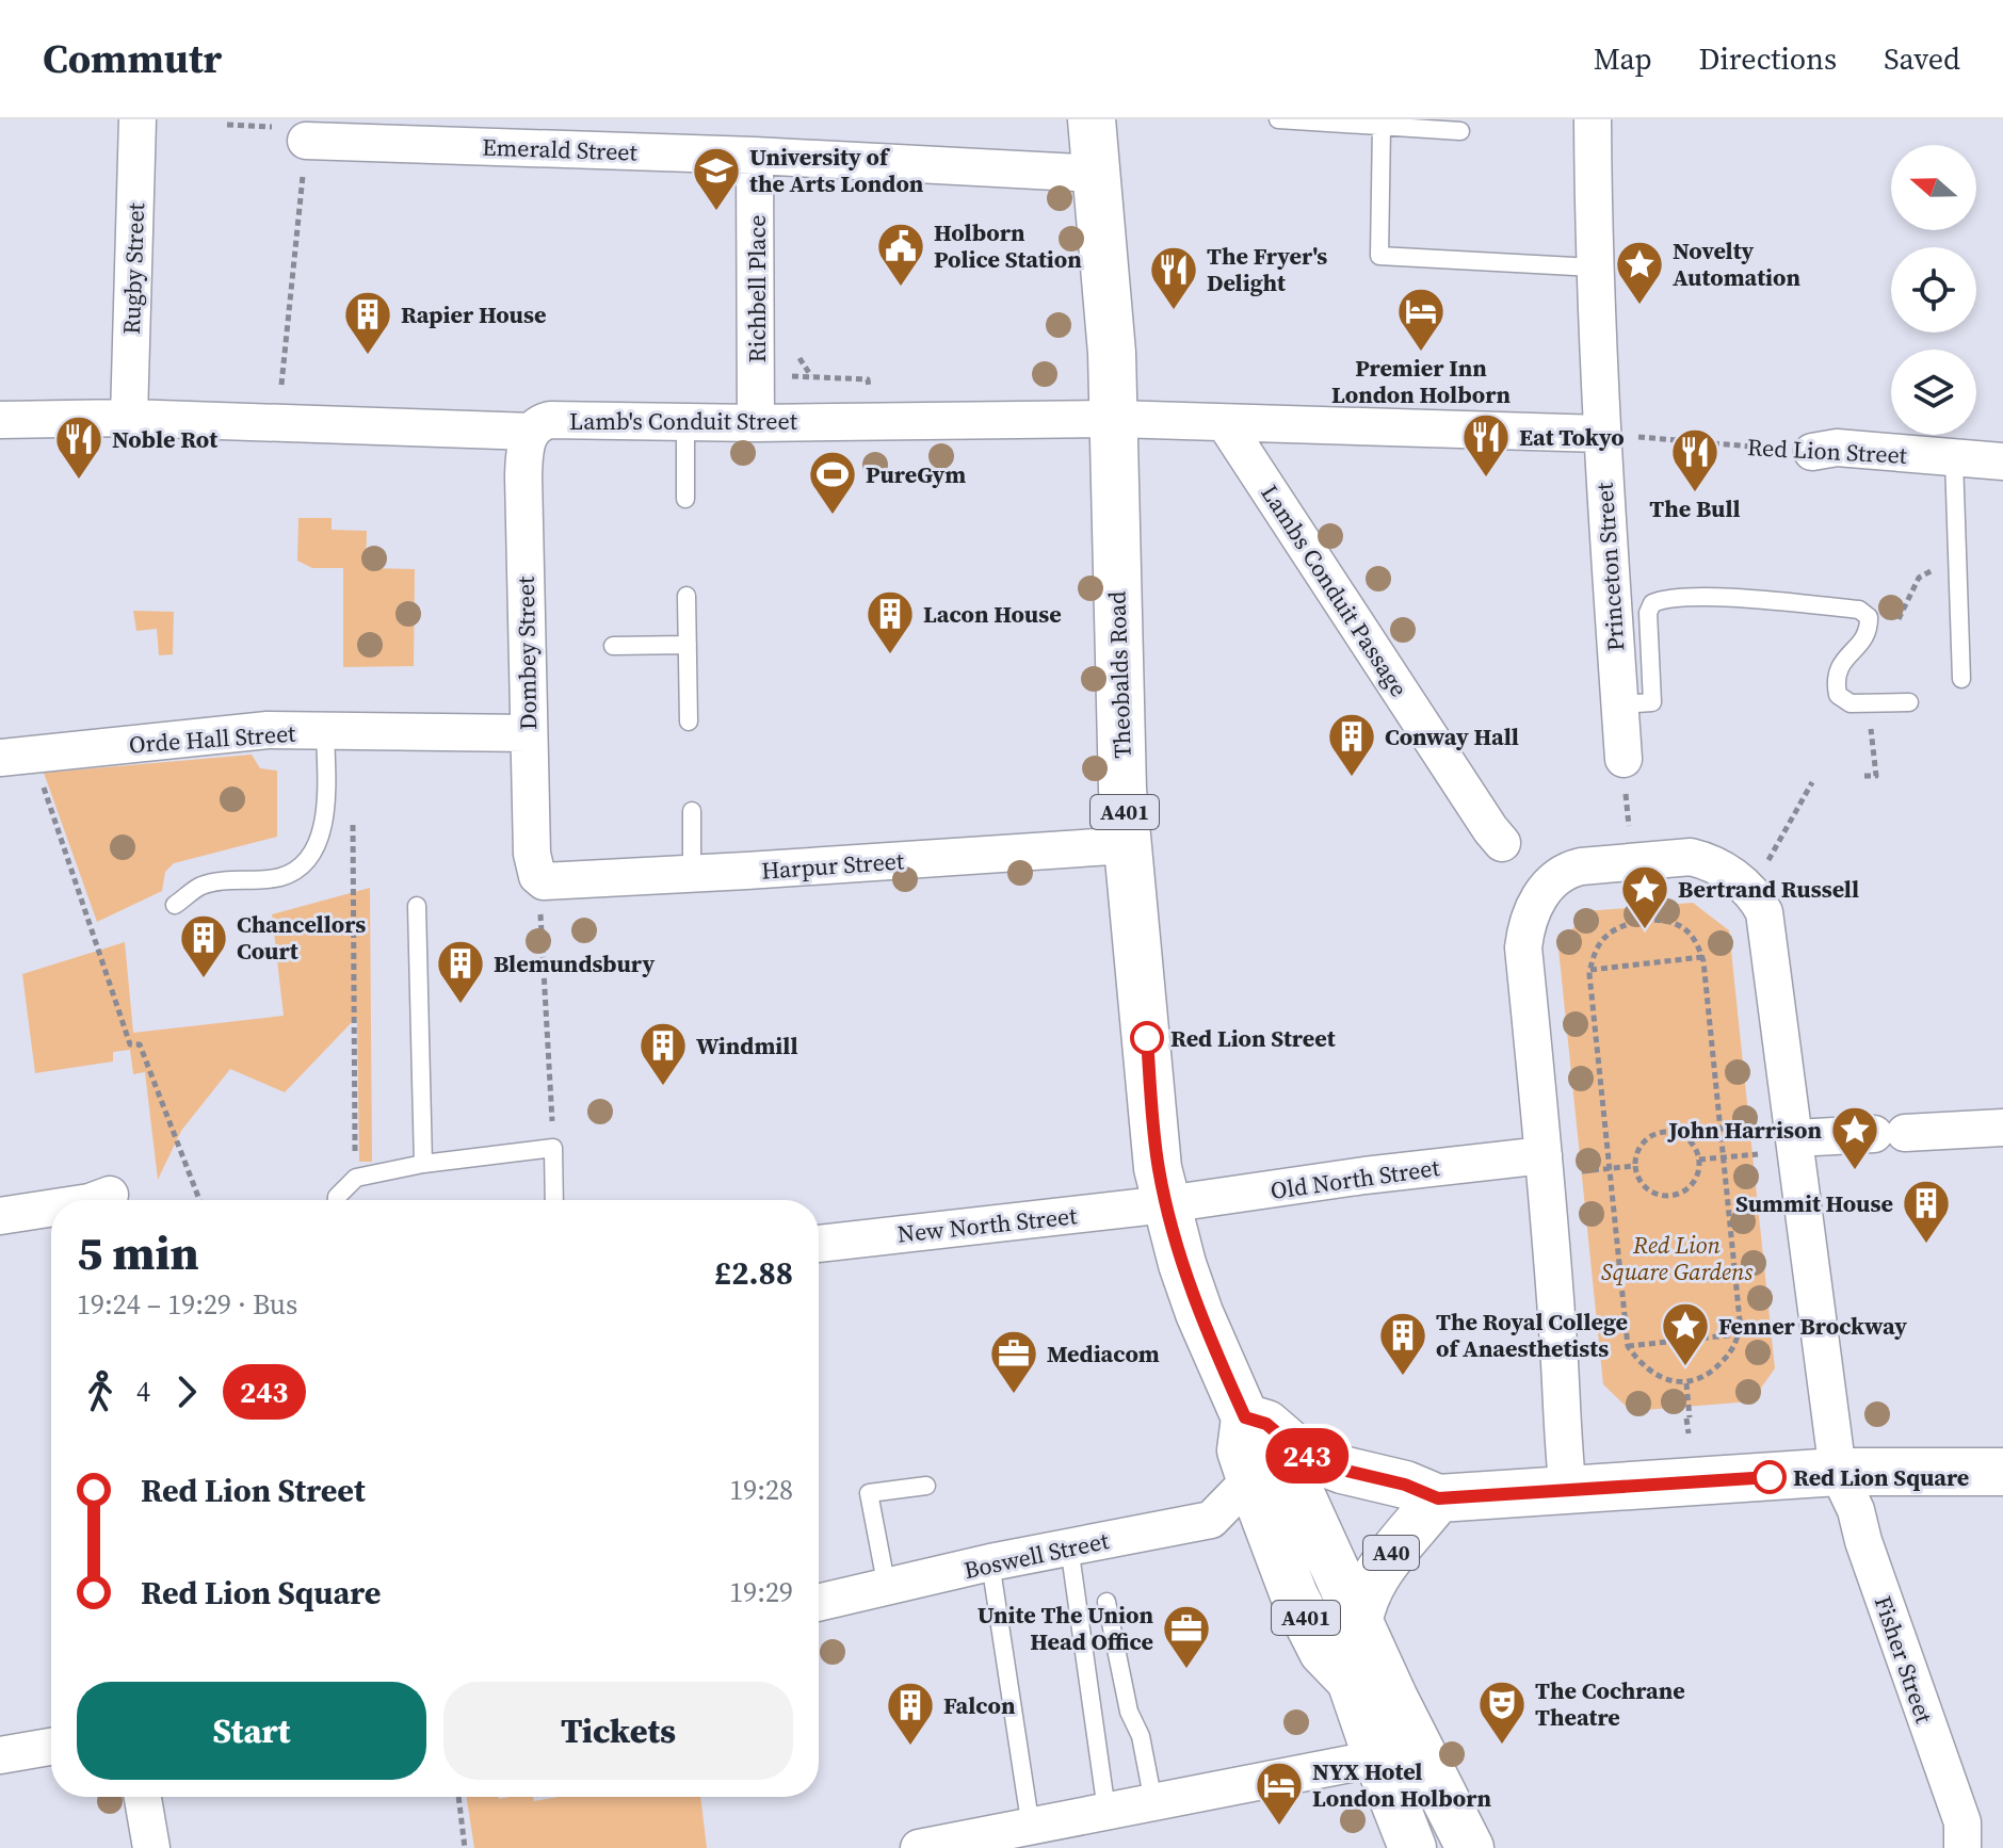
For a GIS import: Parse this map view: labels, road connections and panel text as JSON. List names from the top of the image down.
{
  "streets": {
    "main road": ["Theobalds Road", "A401", "A40"],
    "street": [
      "Emerald Street",
      "Rugby Street",
      "Richbell Place",
      "Lamb's Conduit Street",
      "Red Lion Street",
      "Princeton Street",
      "Lambs Conduit Passage",
      "Dombey Street",
      "Orde Hall Street",
      "Harpur Street",
      "Old North Street",
      "New North Street",
      "Boswell Street",
      "Fisher Street"
    ]
  },
  "crossings": [
    ["Emerald Street", "Richbell Place"],
    ["Emerald Street", "Theobalds Road"],
    ["Rugby Street", "Lamb's Conduit Street"],
    ["Richbell Place", "Lamb's Conduit Street"],
    ["Lamb's Conduit Street", "Dombey Street"],
    ["Lamb's Conduit Street", "Theobalds Road"],
    ["Dombey Street", "Orde Hall Street"],
    ["Dombey Street", "Harpur Street"],
    ["Theobalds Road", "Harpur Street"],
    ["Theobalds Road", "Old North Street"],
    ["Theobalds Road", "New North Street"],
    ["Theobalds Road", "A40"],
    ["Theobalds Road", "Boswell Street"],
    ["Old North Street", "New North Street"]
  ],
  "parks": ["Red Lion Square Gardens"],
  "places": {
    "school or university": ["University of the Arts London"],
    "public building": ["Holborn Police Station"],
    "place": [
      "Novelty Automation",
      "Bertrand Russell",
      "John Harrison",
      "Fenner Brockway"
    ],
    "restaurant": [
      "The Fryer's Delight",
      "Eat Tokyo",
      "Noble Rot",
      "The Bull"
    ],
    "hotel": ["Premier Inn London Holborn", "NYX Hotel London Holborn"],
    "building": [
      "Rapier House",
      "Lacon House",
      "Conway Hall",
      "Chancellors Court",
      "Blemundsbury",
      "Windmill",
      "Summit House",
      "The Royal College of Anaesthetists",
      "Falcon"
    ],
    "sports": ["PureGym"],
    "other": ["Red Lion Street", "Red Lion Square"],
    "office": ["Mediacom", "Unite The Union Head Office"],
    "theatre": ["The Cochrane Theatre"]
  },
  "lines": ["bus line 243"],
  "north": "left",
  "page": {
    "header": "Commutr",
    "nav": ["Map", "Directions", "Saved"],
    "on_map": "243",
    "heading": ["5 min", "19:24 – 19:29 · Bus", "£2.88"],
    "legs": ["4", "243"],
    "list": [
      {
        "name": "Red Lion Street",
        "value": "19:28"
      },
      {
        "name": "Red Lion Square",
        "value": "19:29"
      }
    ],
    "buttons": ["Start", "Tickets"]
  }
}
